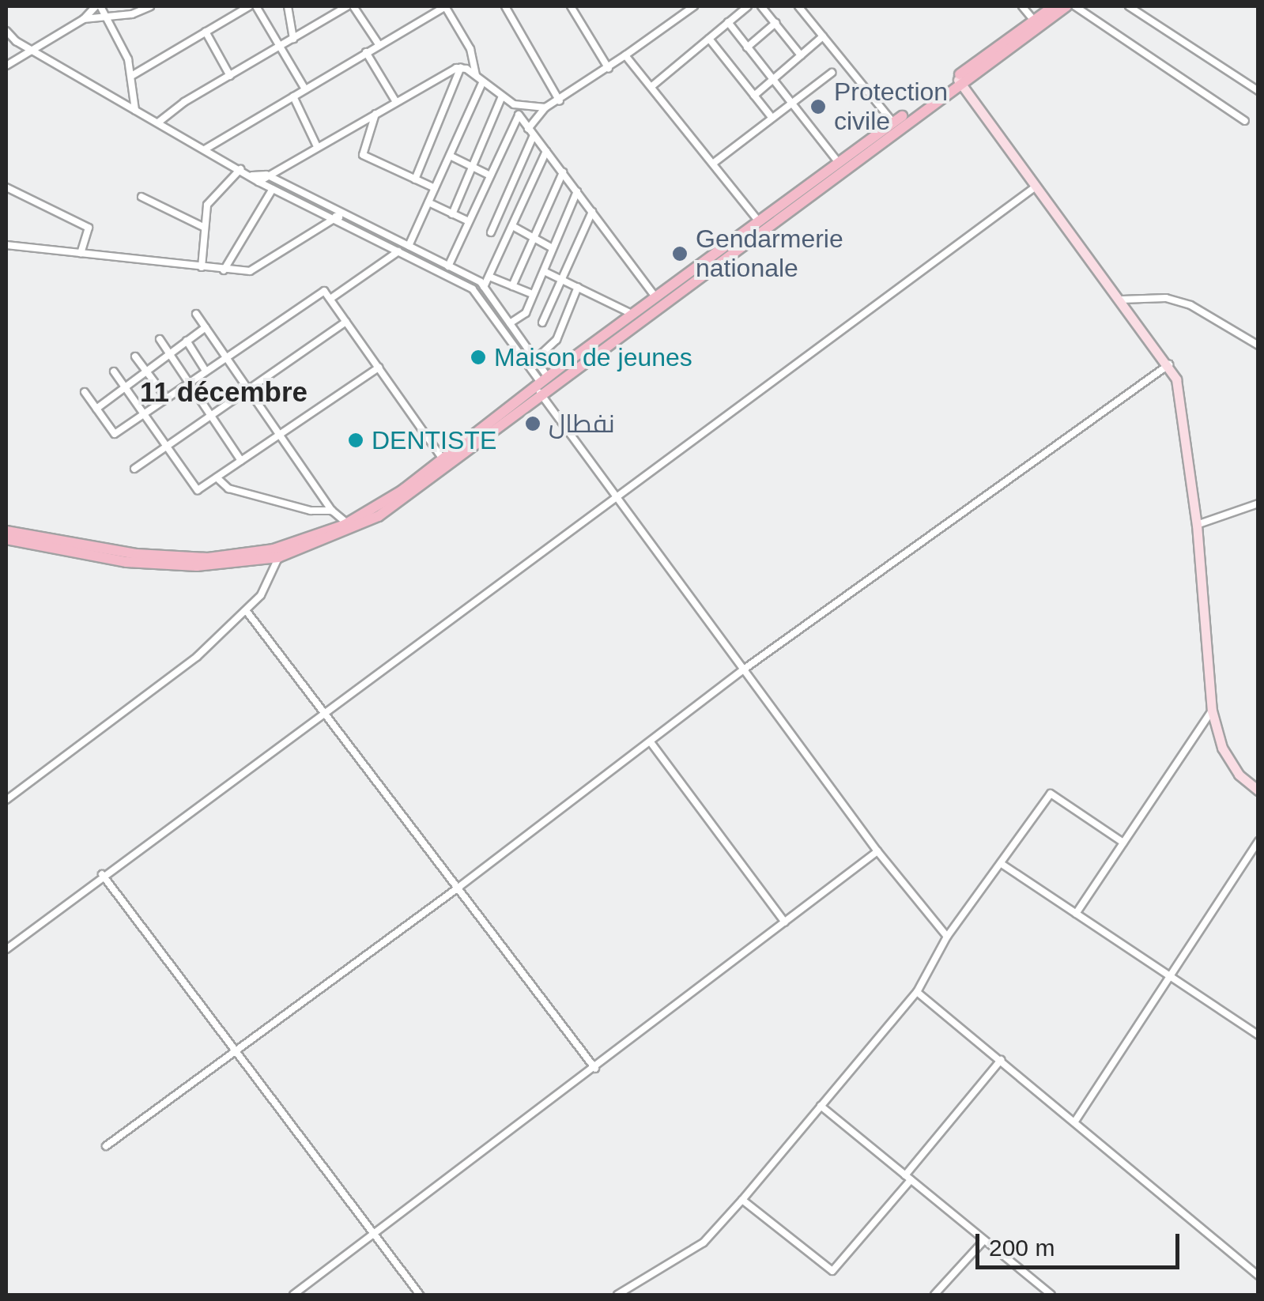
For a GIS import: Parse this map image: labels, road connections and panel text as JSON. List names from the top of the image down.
{
  "districts": ["11 décembre"],
  "places": [
    "Protection civile",
    "Gendarmerie nationale",
    "Maison de jeunes",
    "نفطال",
    "DENTISTE"
  ],
  "scale_bar": "200 m"
}
